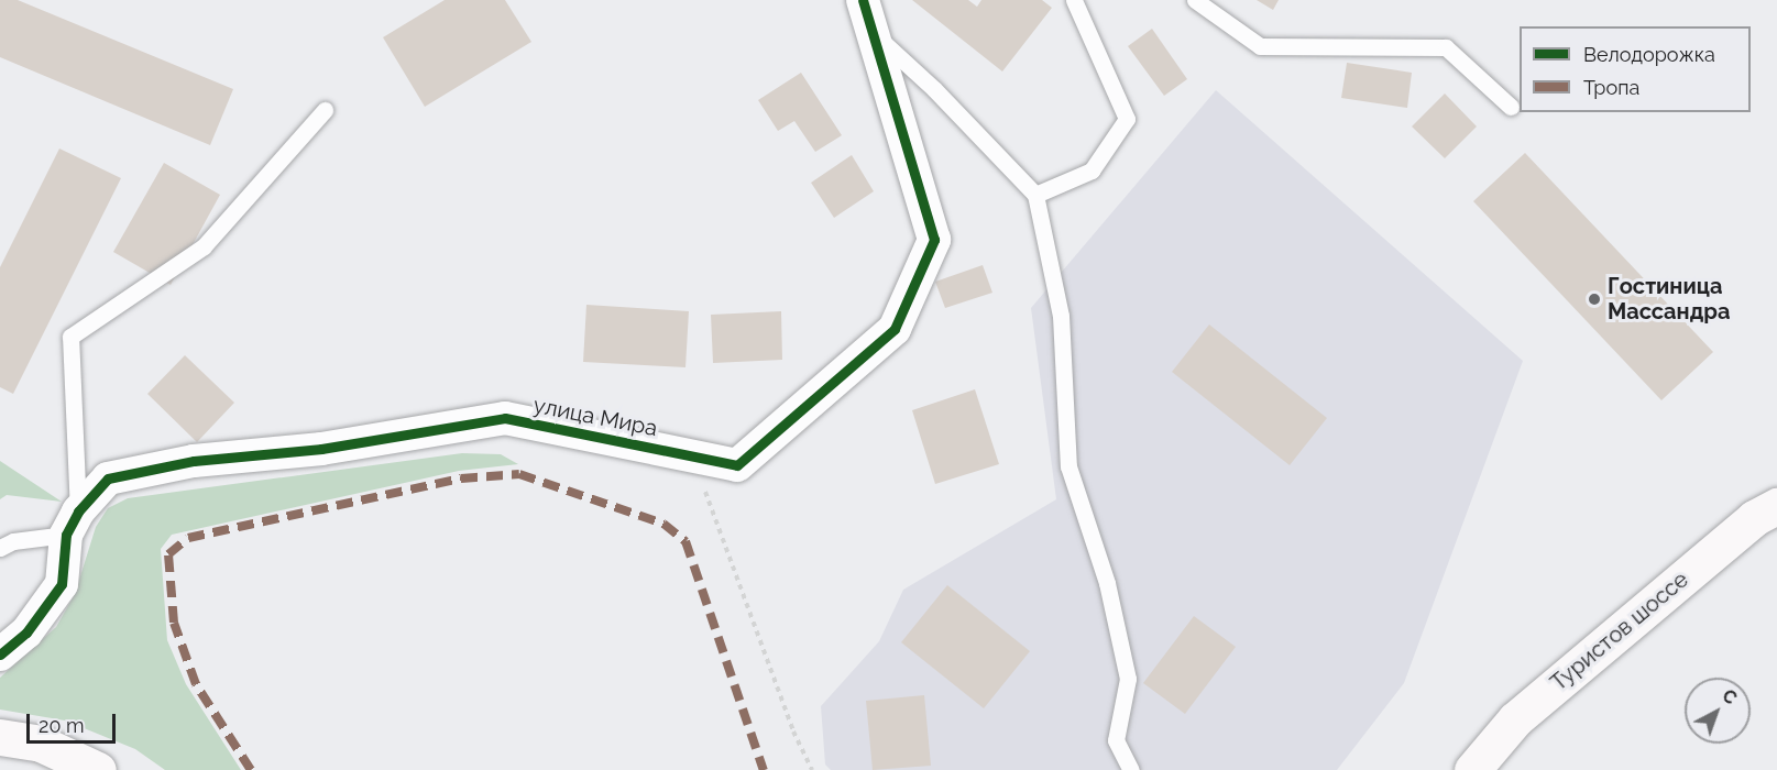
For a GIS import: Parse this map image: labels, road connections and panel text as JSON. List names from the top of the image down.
{
  "streets": {
    "main road": ["Туристов шоссе"],
    "street": ["улица Мира"]
  },
  "places": ["Гостиница Массандра"],
  "legend": ["Велодорожка", "Тропа"],
  "scale_bar": "20 m",
  "north": "top right"
}
